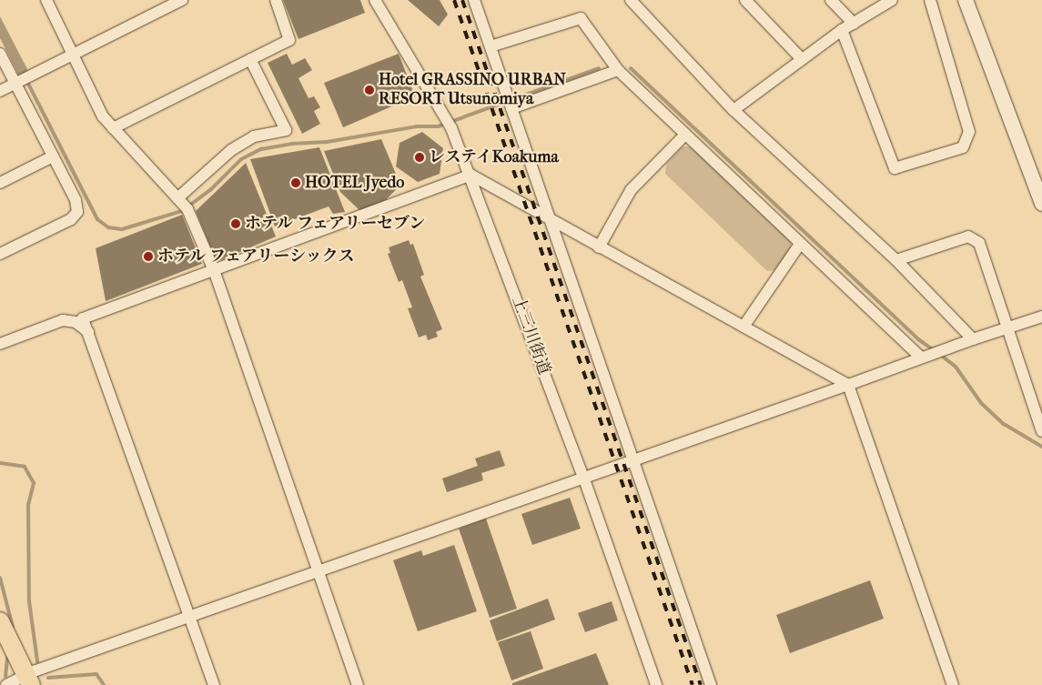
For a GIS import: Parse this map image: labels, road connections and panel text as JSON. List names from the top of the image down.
{
  "streets": {
    "street": ["上三川街道"]
  },
  "places": [
    "Hotel GRASSINO URBAN RESORT Utsunomiya",
    "レステイKoakuma",
    "HOTEL Jyedo",
    "ホテル フェアリーセブン",
    "ホテル フェアリーシックス"
  ]
}
